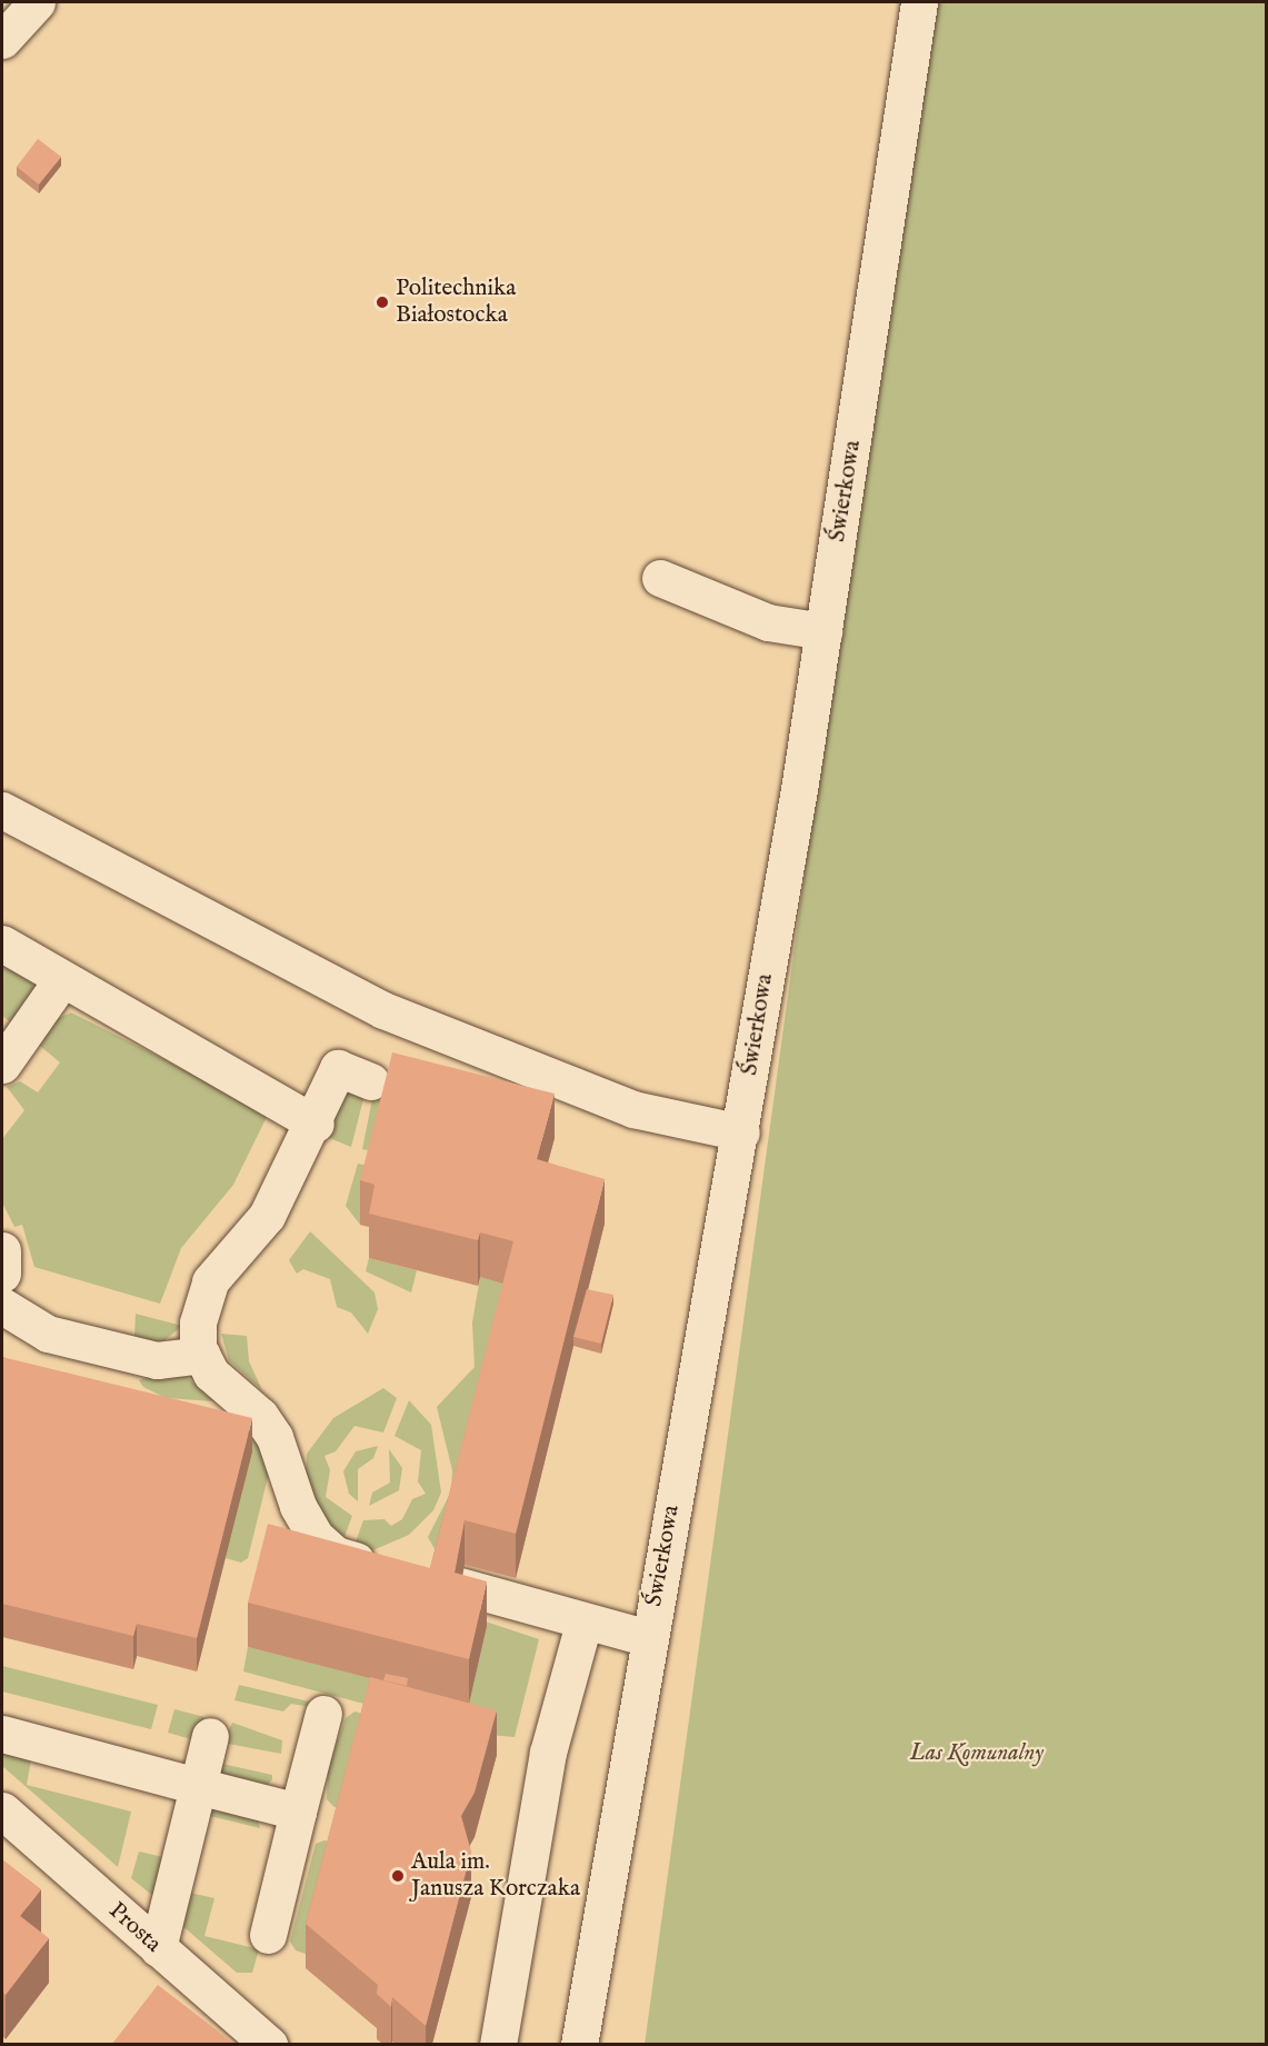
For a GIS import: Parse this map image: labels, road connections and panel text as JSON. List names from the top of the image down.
{
  "streets": {
    "street": ["Świerkowa", "Prosta"]
  },
  "parks": ["Las Komunalny"],
  "places": ["Politechnika Białostocka", "Aula im. Janusza Korczaka"]
}
